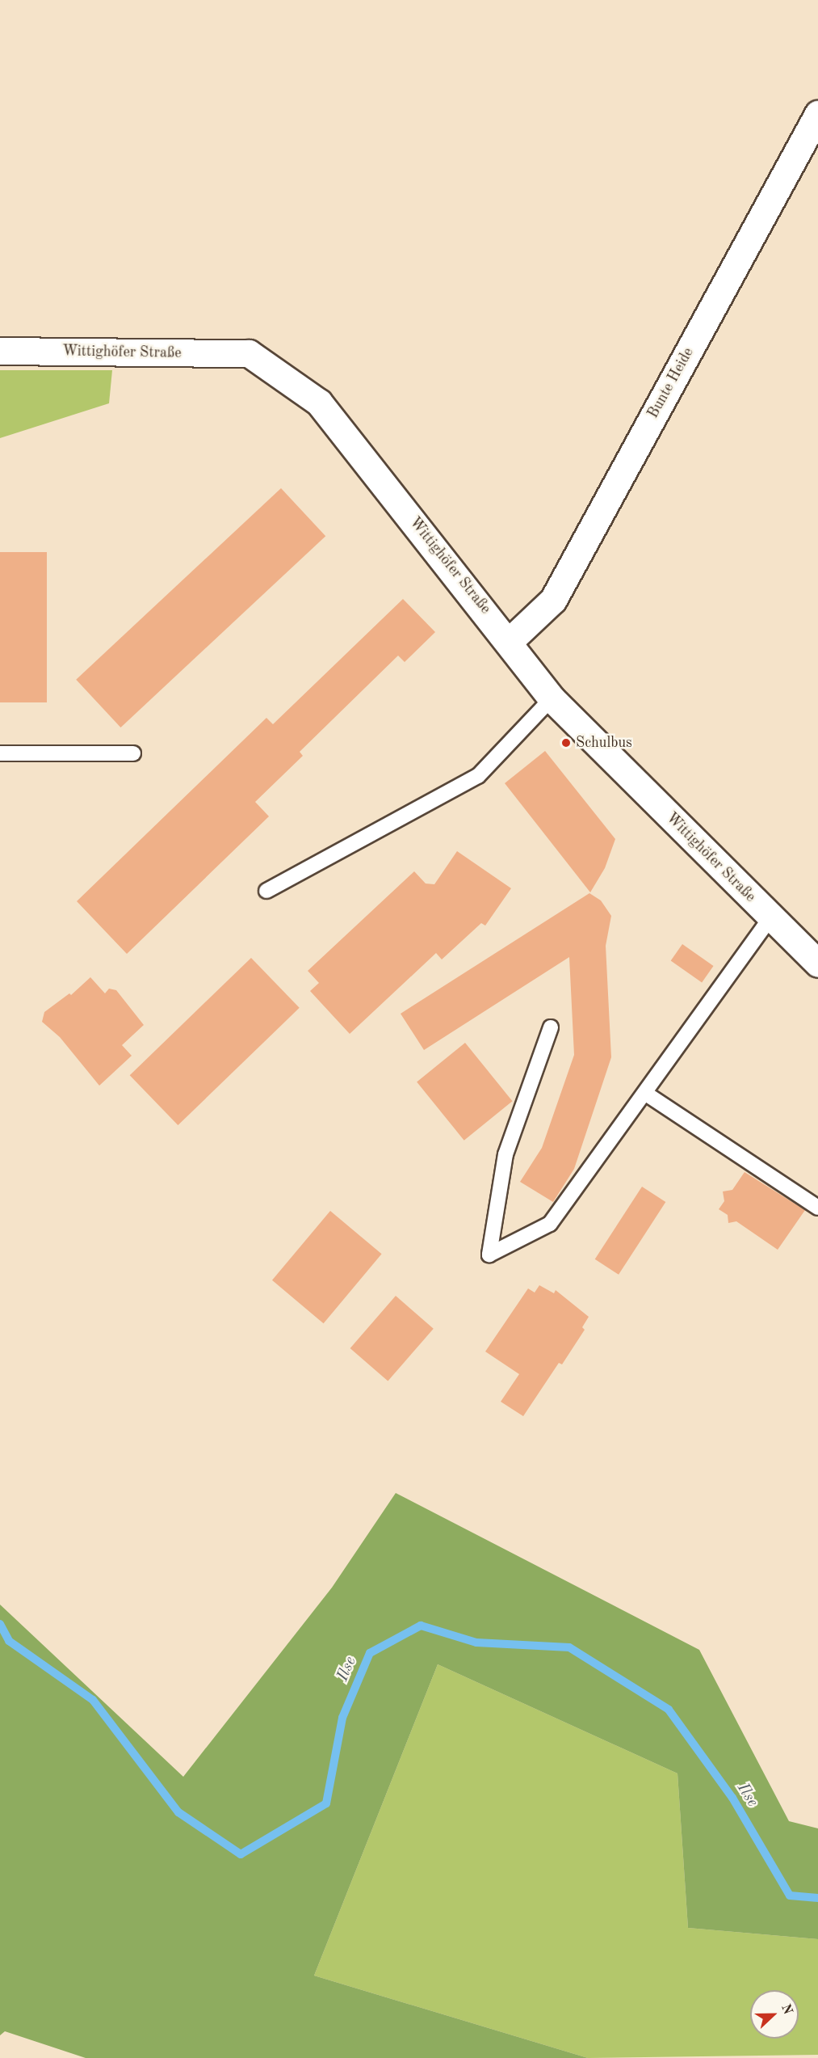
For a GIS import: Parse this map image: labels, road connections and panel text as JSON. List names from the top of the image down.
{
  "streets": {
    "main road": ["Wittighöfer Straße", "Bunte Heide"]
  },
  "crossings": [
    ["Wittighöfer Straße", "Bunte Heide"]
  ],
  "water": ["Ilse"],
  "places": ["Schulbus"],
  "north": "right"
}
